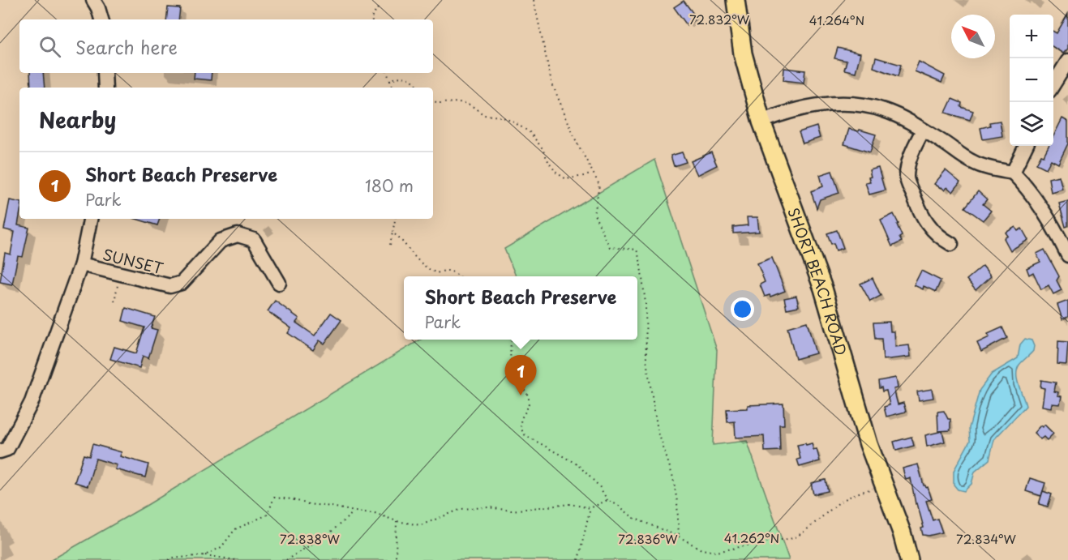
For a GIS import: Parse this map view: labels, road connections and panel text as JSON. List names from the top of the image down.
{
  "streets": {
    "main road": ["SHORT BEACH ROAD"],
    "street": ["SUNSET"]
  },
  "north": "top left",
  "page": {
    "map_buttons": ["+", "−"],
    "search": "Search here",
    "heading": "Nearby",
    "list": [
      {
        "mark": "1",
        "name": "Short Beach Preserve",
        "note": "Park",
        "value": "180 m"
      }
    ],
    "popup": ["Short Beach Preserve", "Park"],
    "pins": "1"
  },
  "coordinates": [
    "72.832°W",
    "41.264°N",
    "41.262°N",
    "72.838°W",
    "72.836°W",
    "72.834°W"
  ]
}
